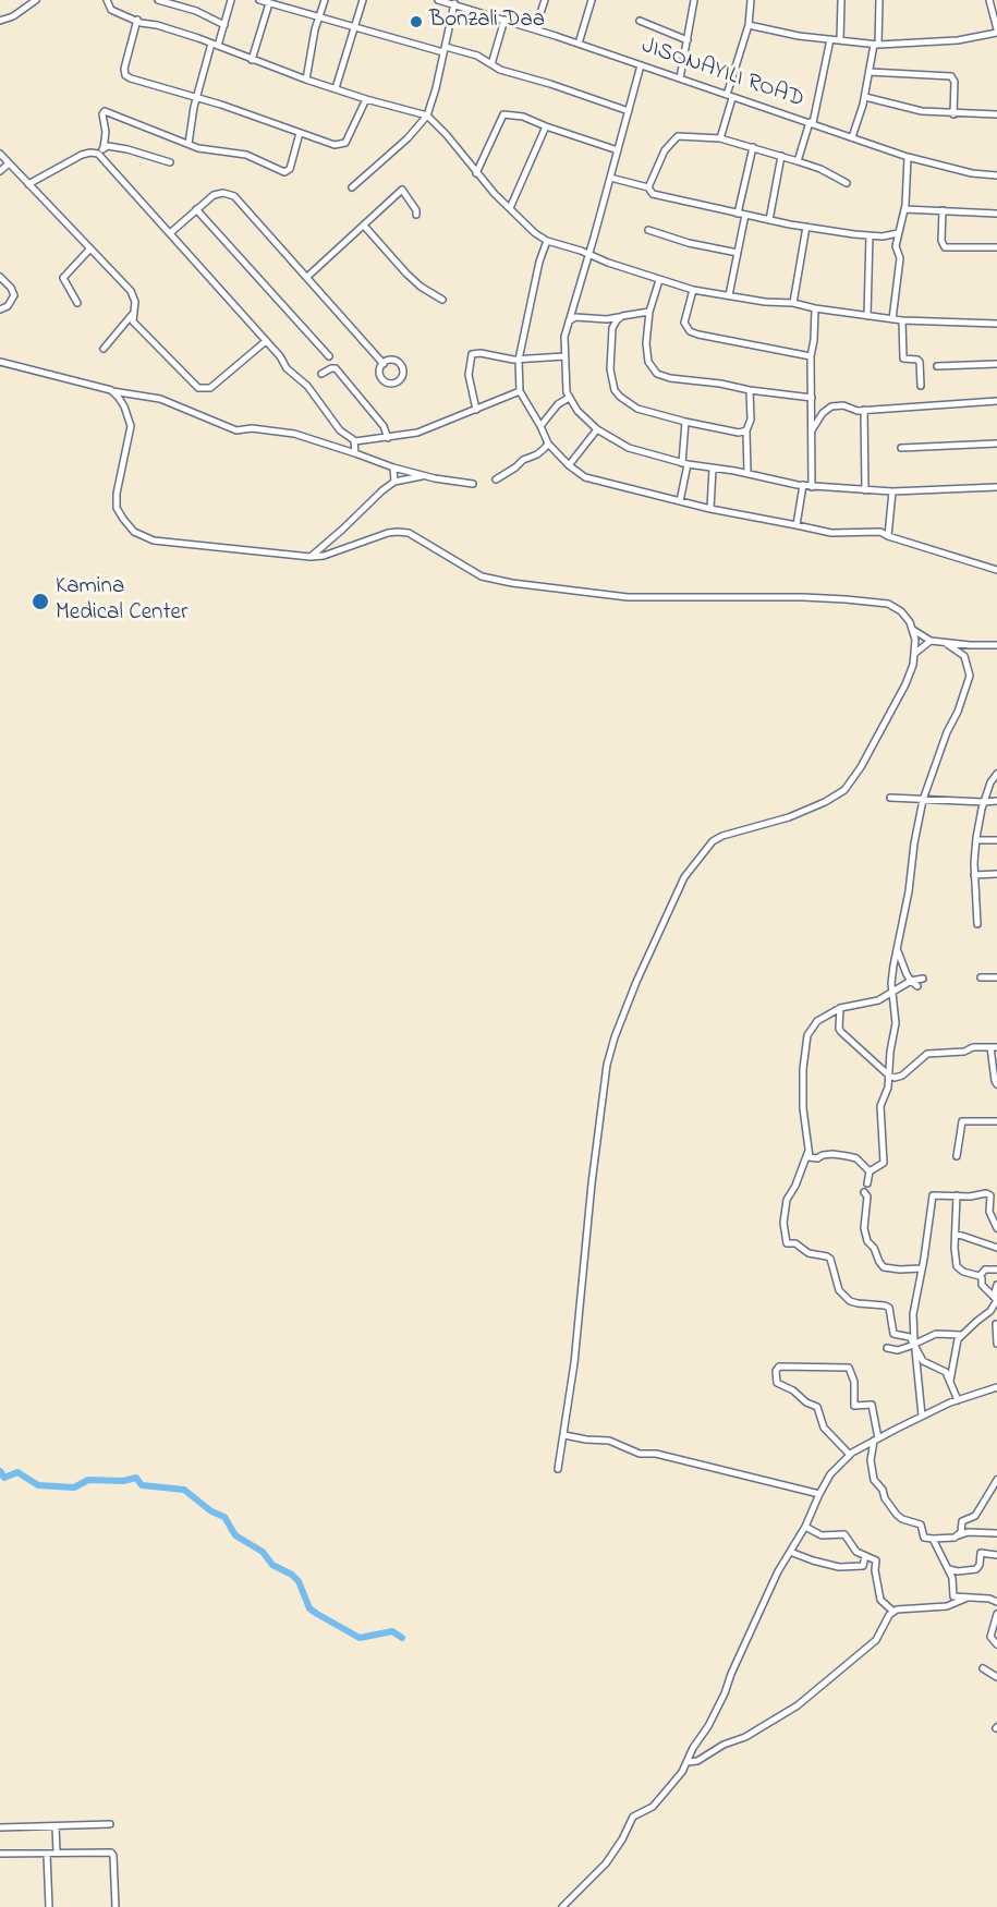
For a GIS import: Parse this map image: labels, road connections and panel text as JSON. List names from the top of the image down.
{
  "streets": {
    "street": ["JISONAYILI ROAD"]
  },
  "places": ["Bonzali Daa", "Kamina Medical Center"]
}
